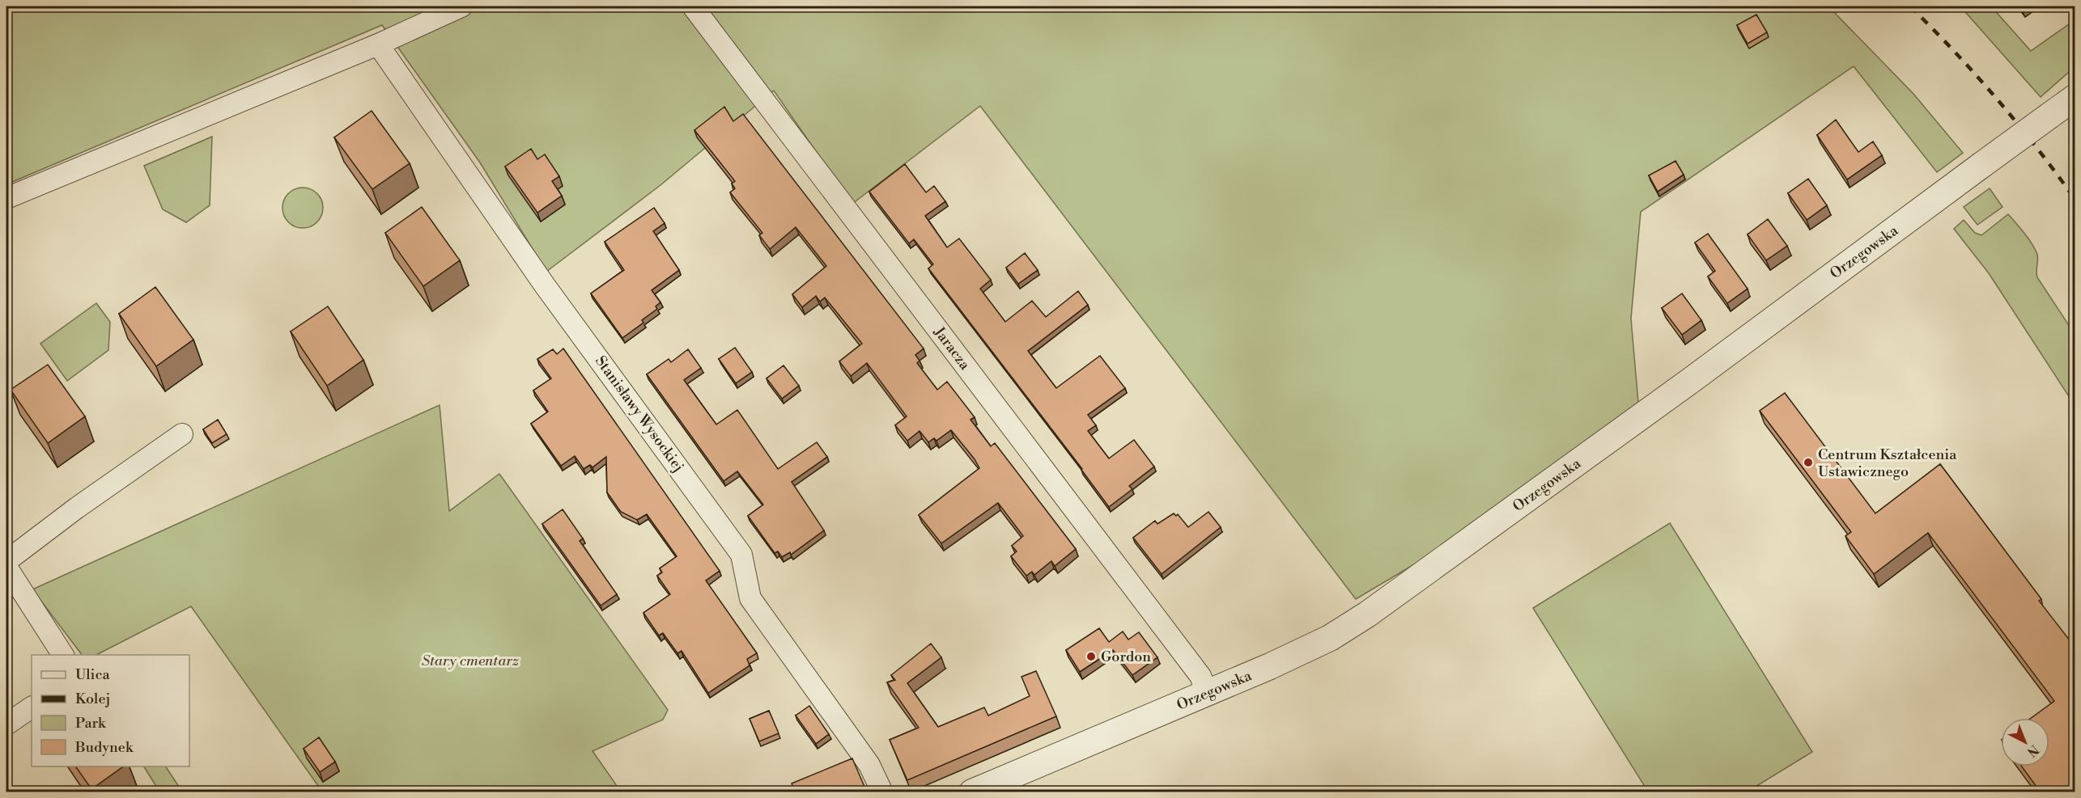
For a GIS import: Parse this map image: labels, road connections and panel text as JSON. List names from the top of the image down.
{
  "streets": {
    "street": ["Orzegowska", "Jaracza", "Stanisławy Wysockiej"]
  },
  "crossings": [
    ["Orzegowska", "Jaracza"]
  ],
  "parks": ["Stary cmentarz"],
  "places": ["Centrum Kształcenia Ustawicznego", "Gordon"],
  "legend": [
    "Ulica",
    "Kolej",
    "Park",
    "Budynek"
  ],
  "north": "bottom right"
}
